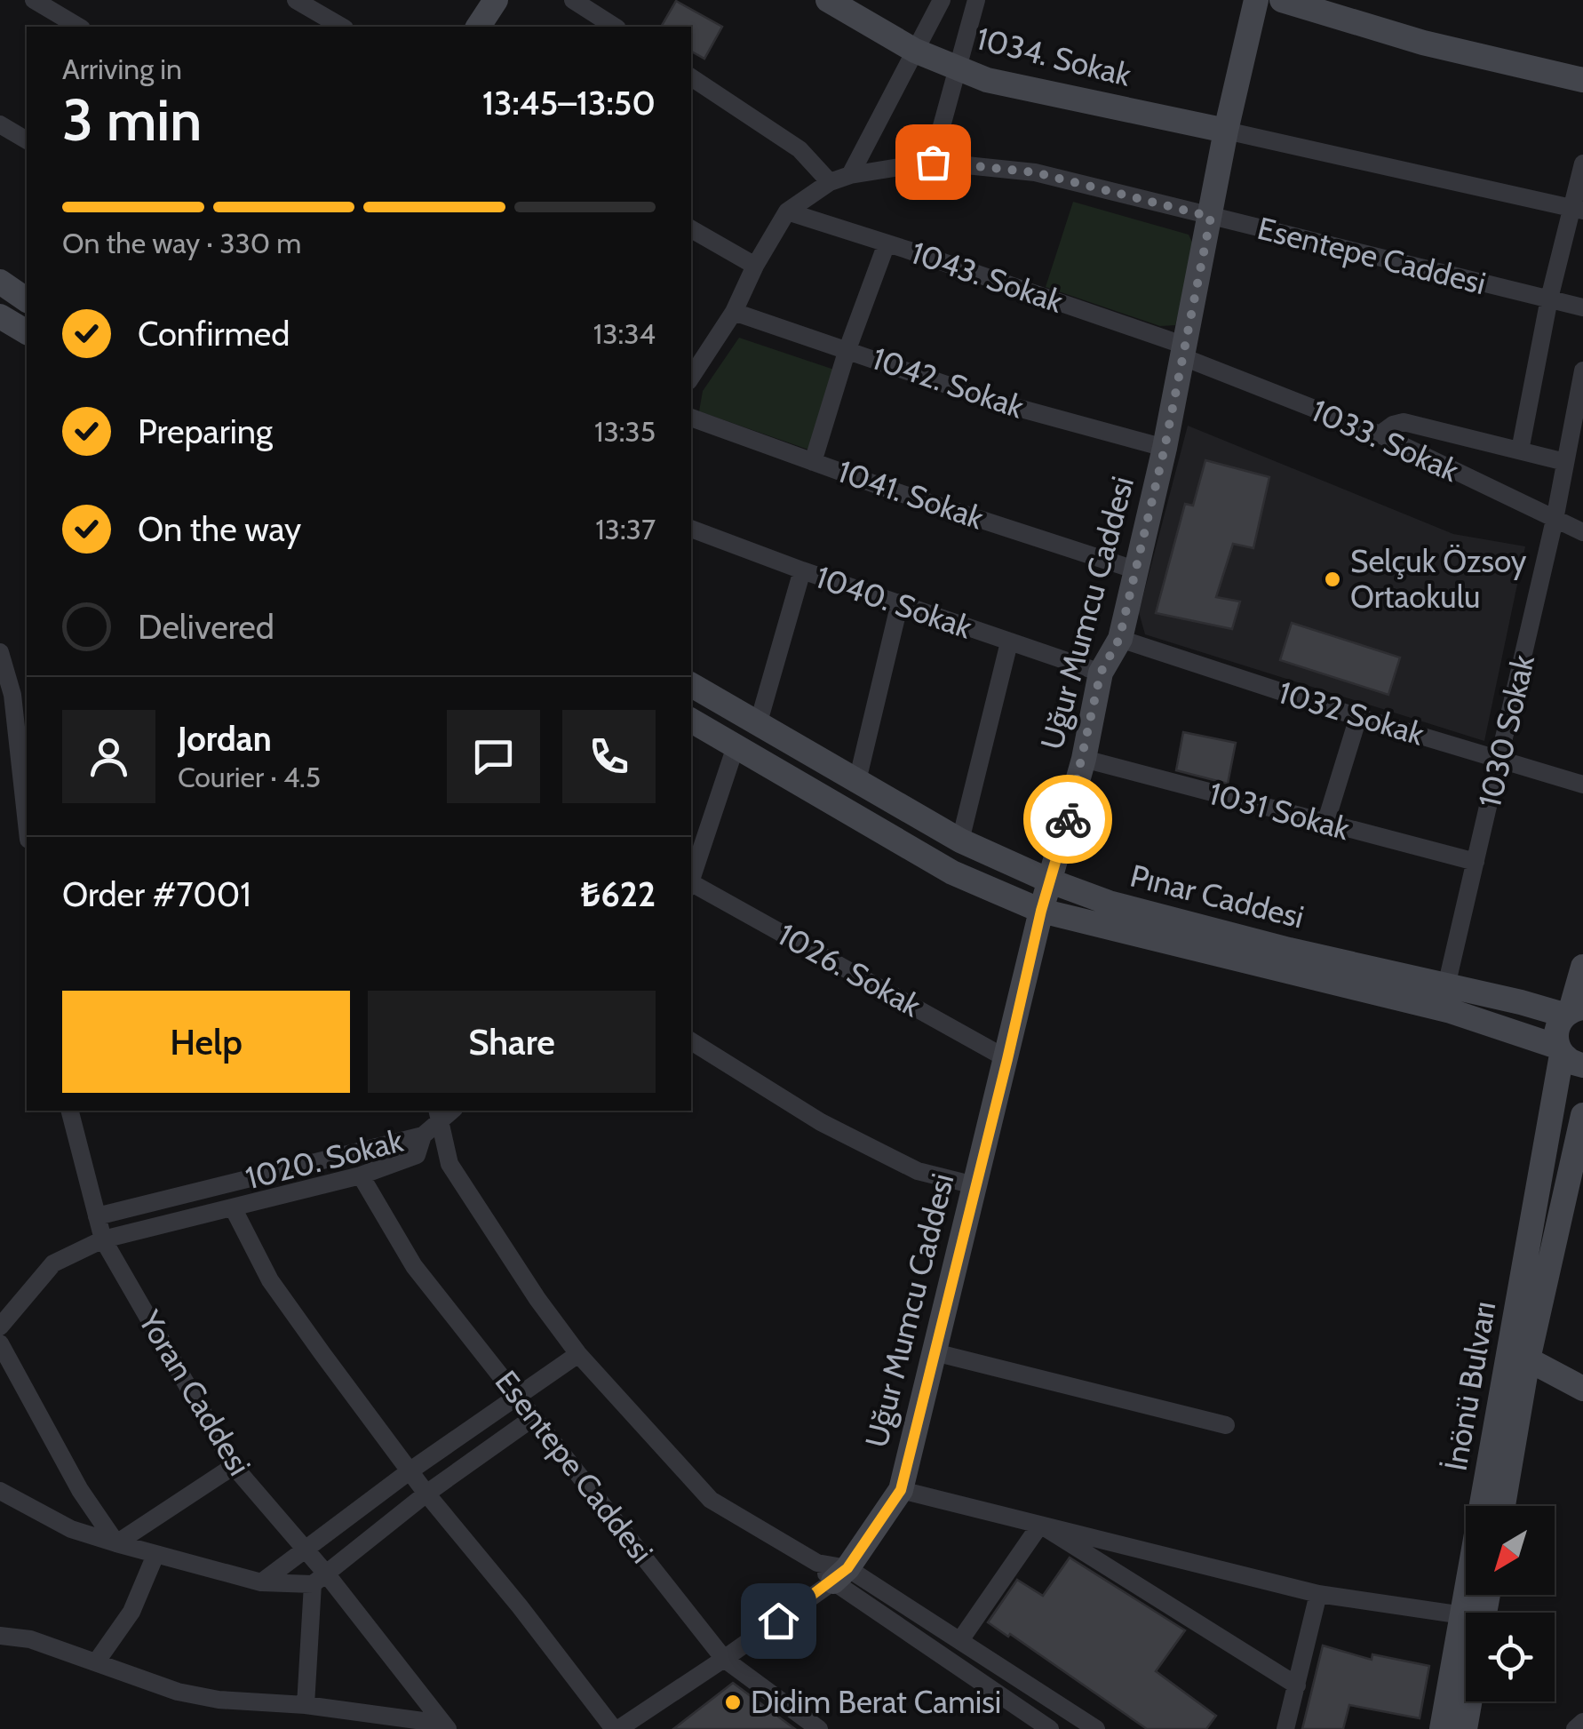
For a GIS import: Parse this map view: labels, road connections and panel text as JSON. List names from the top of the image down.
{
  "streets": {
    "main road": [
      "1034. Sokak",
      "Uğur Mumcu Caddesi",
      "Pınar Caddesi",
      "İnönü Bulvarı"
    ],
    "street": [
      "Esentepe Caddesi",
      "1043. Sokak",
      "1042. Sokak",
      "1033. Sokak",
      "1041. Sokak",
      "1040. Sokak",
      "1032 Sokak",
      "1030 Sokak",
      "1031 Sokak",
      "1026. Sokak",
      "1020. Sokak",
      "Yoran Caddesi"
    ]
  },
  "crossings": [
    ["1034. Sokak", "Uğur Mumcu Caddesi"],
    ["Esentepe Caddesi", "1043. Sokak"],
    ["Esentepe Caddesi", "1042. Sokak"],
    ["Esentepe Caddesi", "Uğur Mumcu Caddesi"],
    ["Esentepe Caddesi", "1020. Sokak"],
    ["1043. Sokak", "1033. Sokak"],
    ["1043. Sokak", "Uğur Mumcu Caddesi"],
    ["1042. Sokak", "Uğur Mumcu Caddesi"],
    ["1033. Sokak", "Uğur Mumcu Caddesi"],
    ["1033. Sokak", "1030 Sokak"],
    ["1041. Sokak", "Uğur Mumcu Caddesi"],
    ["1040. Sokak", "Uğur Mumcu Caddesi"],
    ["Uğur Mumcu Caddesi", "1032 Sokak"],
    ["Uğur Mumcu Caddesi", "1031 Sokak"],
    ["Uğur Mumcu Caddesi", "Pınar Caddesi"],
    ["Uğur Mumcu Caddesi", "1026. Sokak"],
    ["1032 Sokak", "1030 Sokak"],
    ["1030 Sokak", "1031 Sokak"],
    ["1030 Sokak", "Pınar Caddesi"],
    ["Pınar Caddesi", "İnönü Bulvarı"],
    ["1020. Sokak", "Yoran Caddesi"]
  ],
  "places": ["Selçuk Özsoy Ortaokulu", "Didim Berat Camisi"],
  "north": "bottom left",
  "page": {
    "heading": ["3 min", "Arriving in", "13:45–13:50"],
    "panel": [
      "Jordan",
      "Courier · 4.5",
      "Order #7001",
      "₺622"
    ],
    "bar": "On the way · 330 m",
    "list": [
      ["Confirmed", "13:34"],
      ["Preparing", "13:35"],
      ["On the way", "13:37"],
      "Delivered"
    ],
    "buttons": ["Help", "Share"]
  }
}
